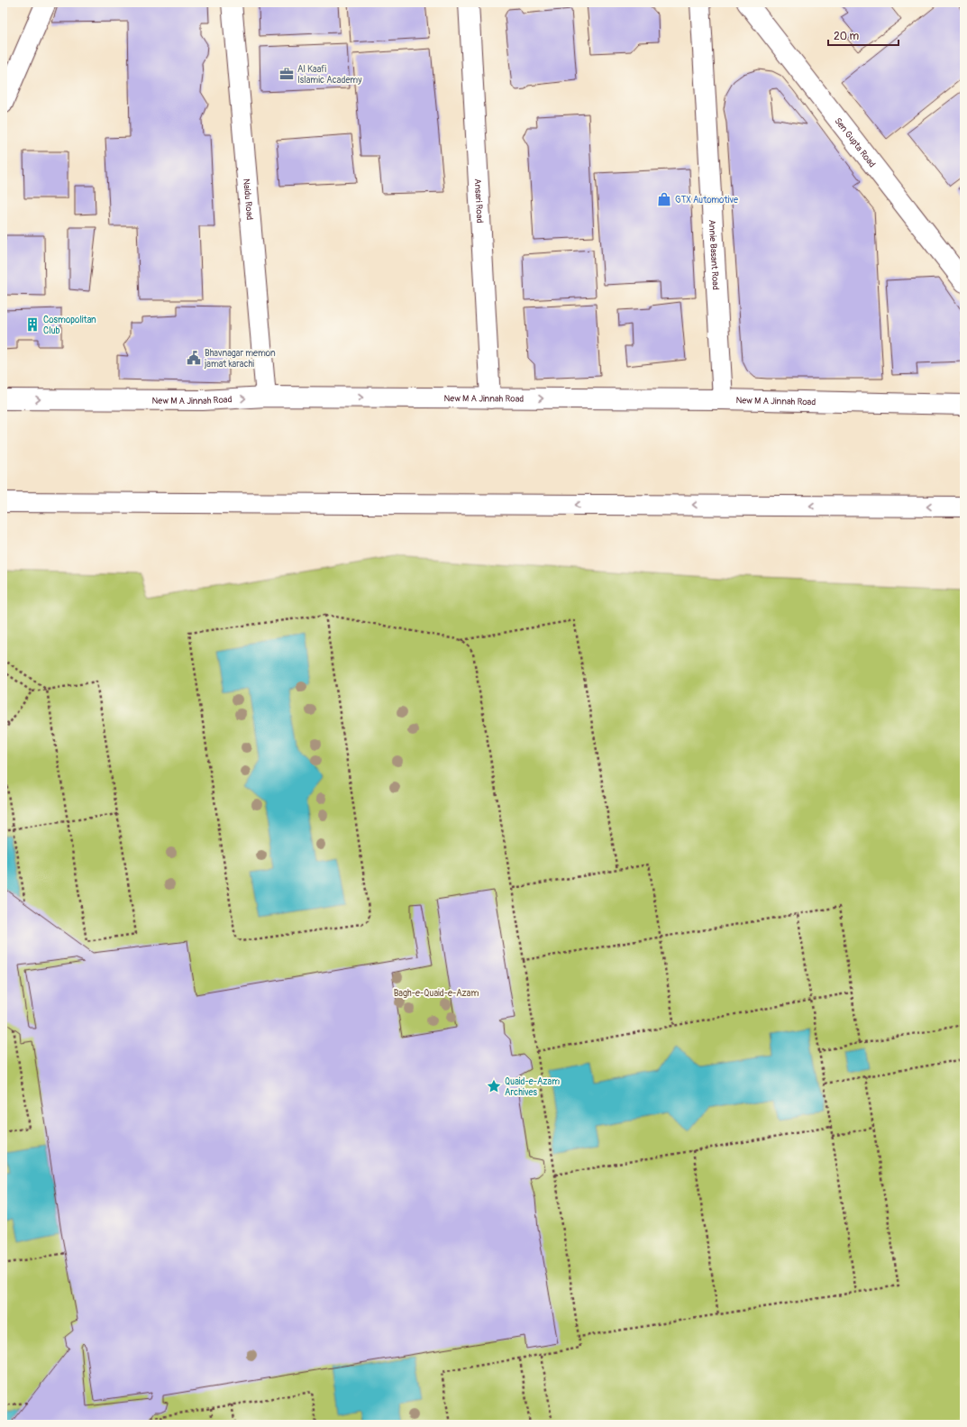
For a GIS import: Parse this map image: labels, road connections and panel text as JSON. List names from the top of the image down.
{
  "streets": {
    "main road": [
      "Sen Gupta Road",
      "Naidu Road",
      "Ansari Road",
      "Annie Basant Road",
      "New M A Jinnah Road"
    ]
  },
  "crossings": [
    ["Naidu Road", "New M A Jinnah Road"],
    ["Ansari Road", "New M A Jinnah Road"],
    ["Annie Basant Road", "New M A Jinnah Road"]
  ],
  "parks": ["Bagh-e-Quaid-e-Azam"],
  "places": {
    "office": ["Al Kaafi Islamic Academy"],
    "shop": ["GTX Automotive"],
    "building": ["Cosmopolitan Club"],
    "public building": ["Bhavnagar memon jamat karachi"],
    "place": ["Quaid-e-Azam Archives"]
  },
  "scale_bar": "20 m"
}
